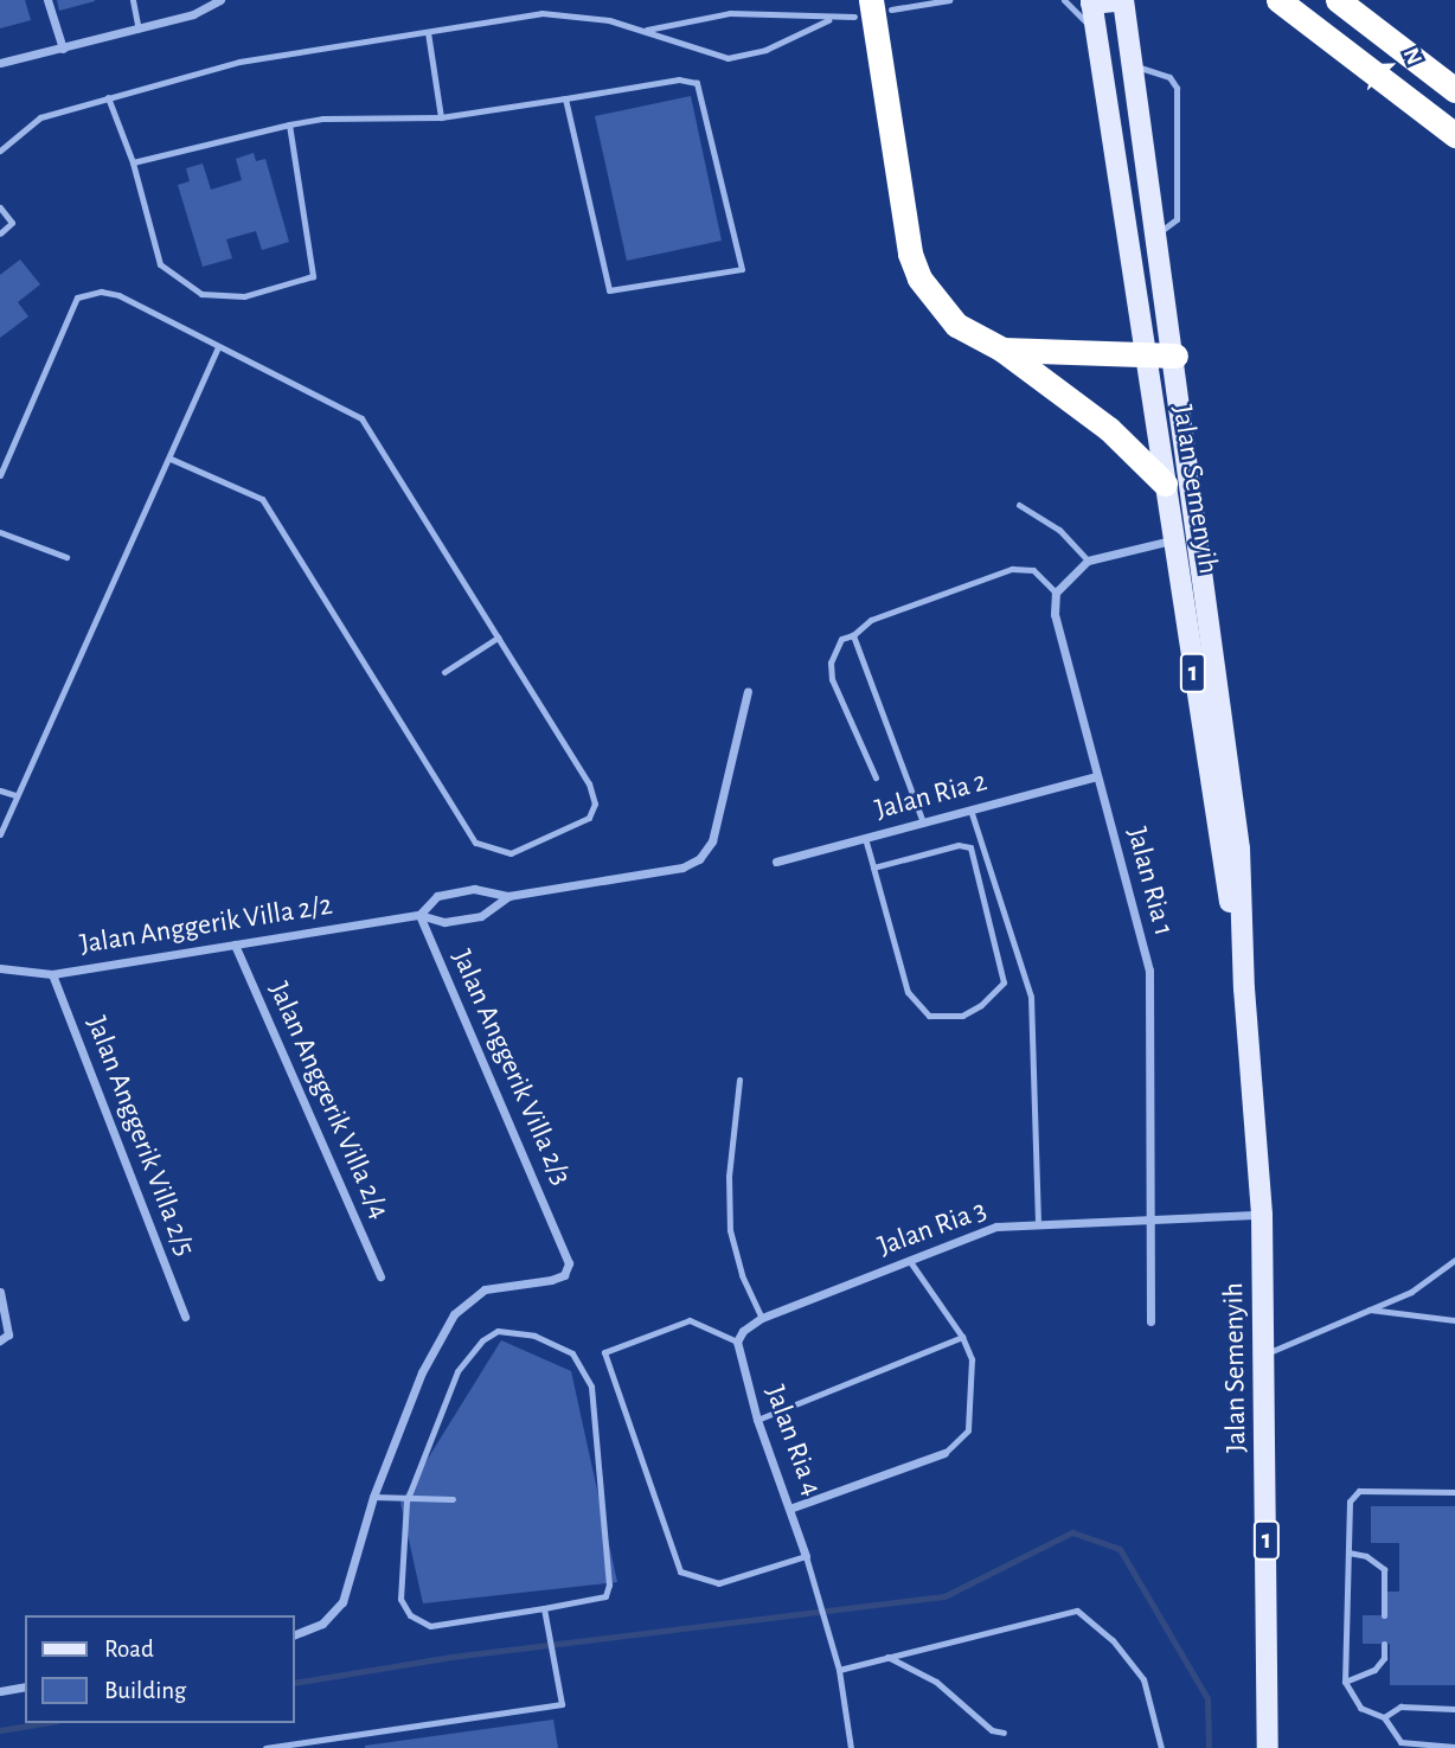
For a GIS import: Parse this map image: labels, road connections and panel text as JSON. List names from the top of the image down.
{
  "streets": {
    "main road": ["Jalan Semenyih", "1"],
    "street": [
      "Jalan Ria 2",
      "Jalan Ria 1",
      "Jalan Anggerik Villa 2/2",
      "Jalan Anggerik Villa 2/3",
      "Jalan Anggerik Villa 2/4",
      "Jalan Anggerik Villa 2/5",
      "Jalan Ria 3",
      "Jalan Ria 4"
    ]
  },
  "crossings": [
    ["Jalan Semenyih", "Jalan Ria 3"],
    ["Jalan Ria 2", "Jalan Ria 1"],
    ["Jalan Ria 1", "Jalan Ria 3"],
    ["Jalan Anggerik Villa 2/2", "Jalan Anggerik Villa 2/3"],
    ["Jalan Anggerik Villa 2/2", "Jalan Anggerik Villa 2/4"],
    ["Jalan Anggerik Villa 2/2", "Jalan Anggerik Villa 2/5"],
    ["Jalan Ria 3", "Jalan Ria 4"]
  ],
  "legend": ["Road", "Building"],
  "north": "top right"
}
